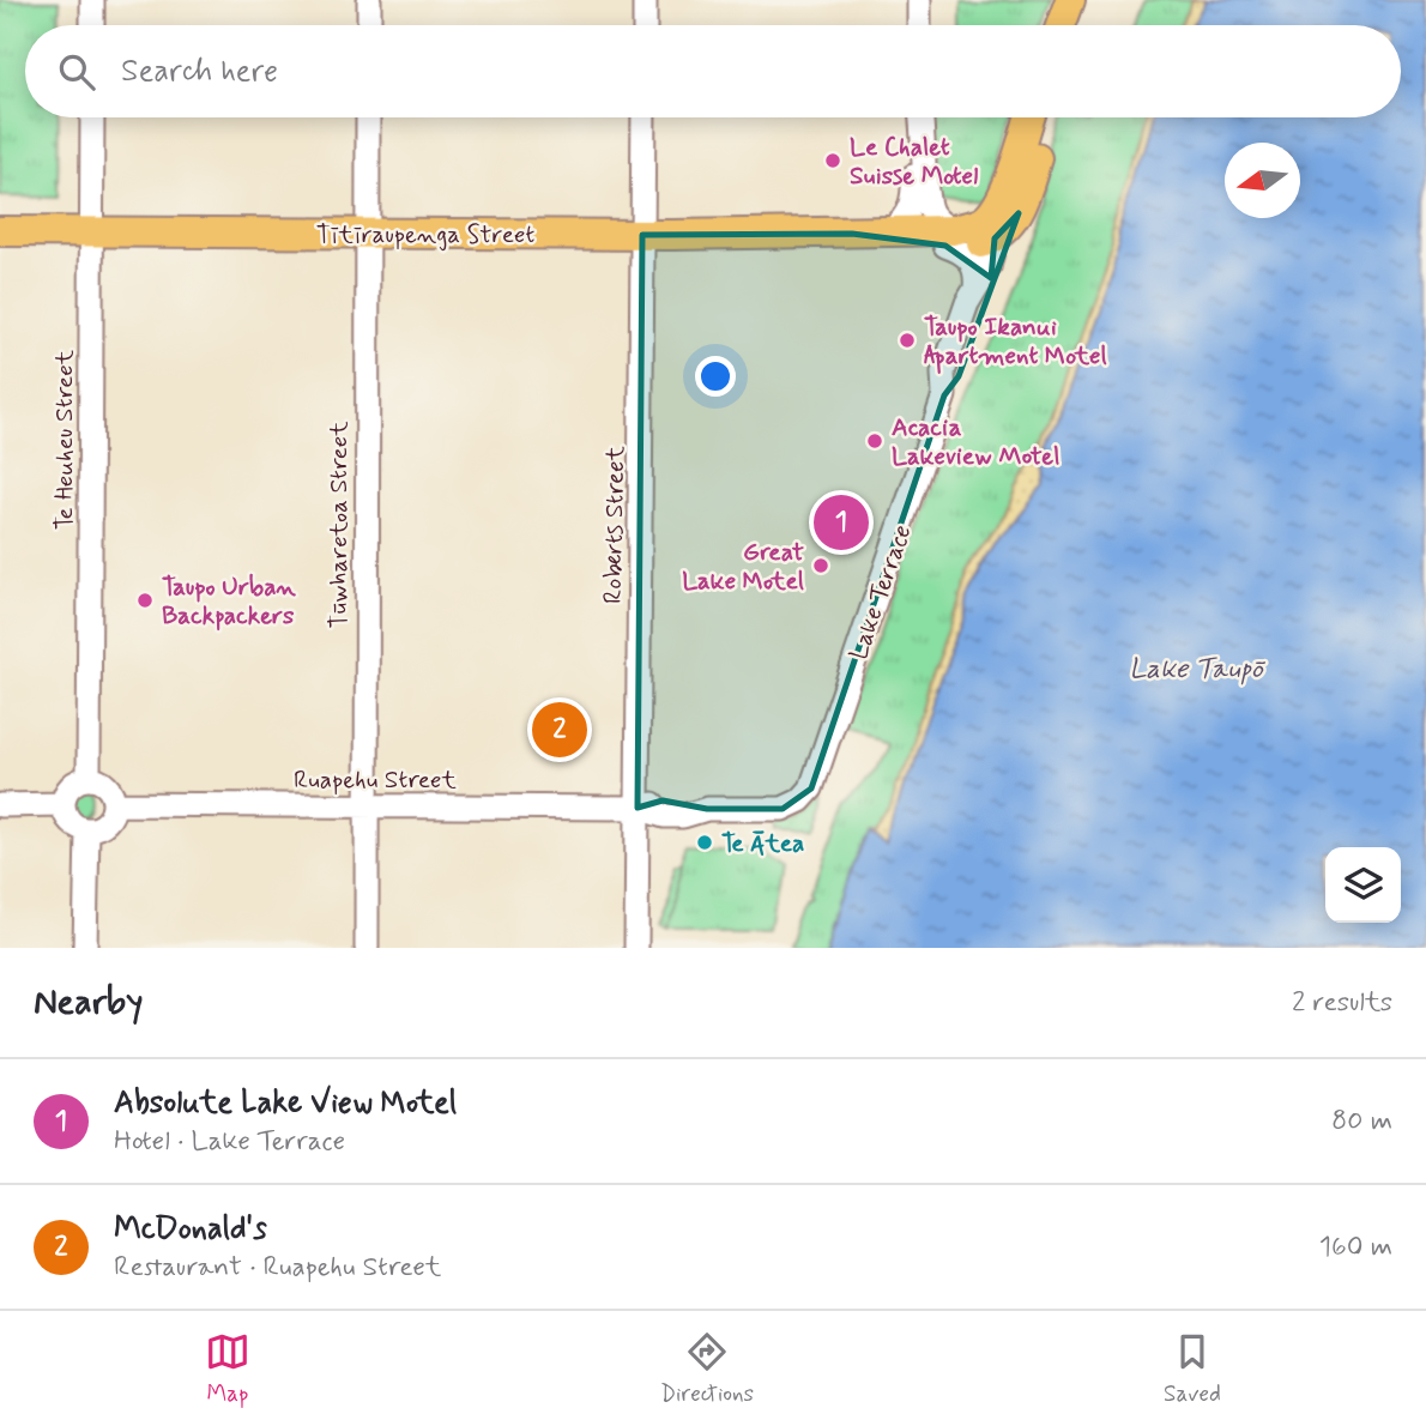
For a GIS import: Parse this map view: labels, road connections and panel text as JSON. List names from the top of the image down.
{
  "streets": {
    "main road": ["Tītīraupenga Street", "Lake Terrace"],
    "street": [
      "Te Heuheu Street",
      "Tūwharetoa Street",
      "Roberts Street",
      "Ruapehu Street"
    ]
  },
  "crossings": [
    ["Tītīraupenga Street", "Te Heuheu Street"],
    ["Tītīraupenga Street", "Tūwharetoa Street"],
    ["Tītīraupenga Street", "Roberts Street"],
    ["Tītīraupenga Street", "Lake Terrace"],
    ["Te Heuheu Street", "Ruapehu Street"],
    ["Tūwharetoa Street", "Ruapehu Street"],
    ["Roberts Street", "Ruapehu Street"],
    ["Lake Terrace", "Ruapehu Street"]
  ],
  "water": ["Lake Taupō"],
  "places": [
    "Le Chalet Suisse Motel",
    "Taupo Ikanui Apartment Motel",
    "Acacia Lakeview Motel",
    "Great Lake Motel",
    "Taupo Urban Backpackers",
    "Te Ātea"
  ],
  "north": "left",
  "page": {
    "search": "Search here",
    "pins": ["1", "2"],
    "heading": ["Nearby", "2 results"],
    "list": [
      {
        "mark": "1",
        "name": "Absolute Lake View Motel",
        "note": "Hotel · Lake Terrace",
        "value": "80 m"
      },
      {
        "mark": "2",
        "name": "McDonald's",
        "note": "Restaurant · Ruapehu Street",
        "value": "160 m"
      }
    ],
    "nav": ["Map", "Directions", "Saved"]
  }
}
